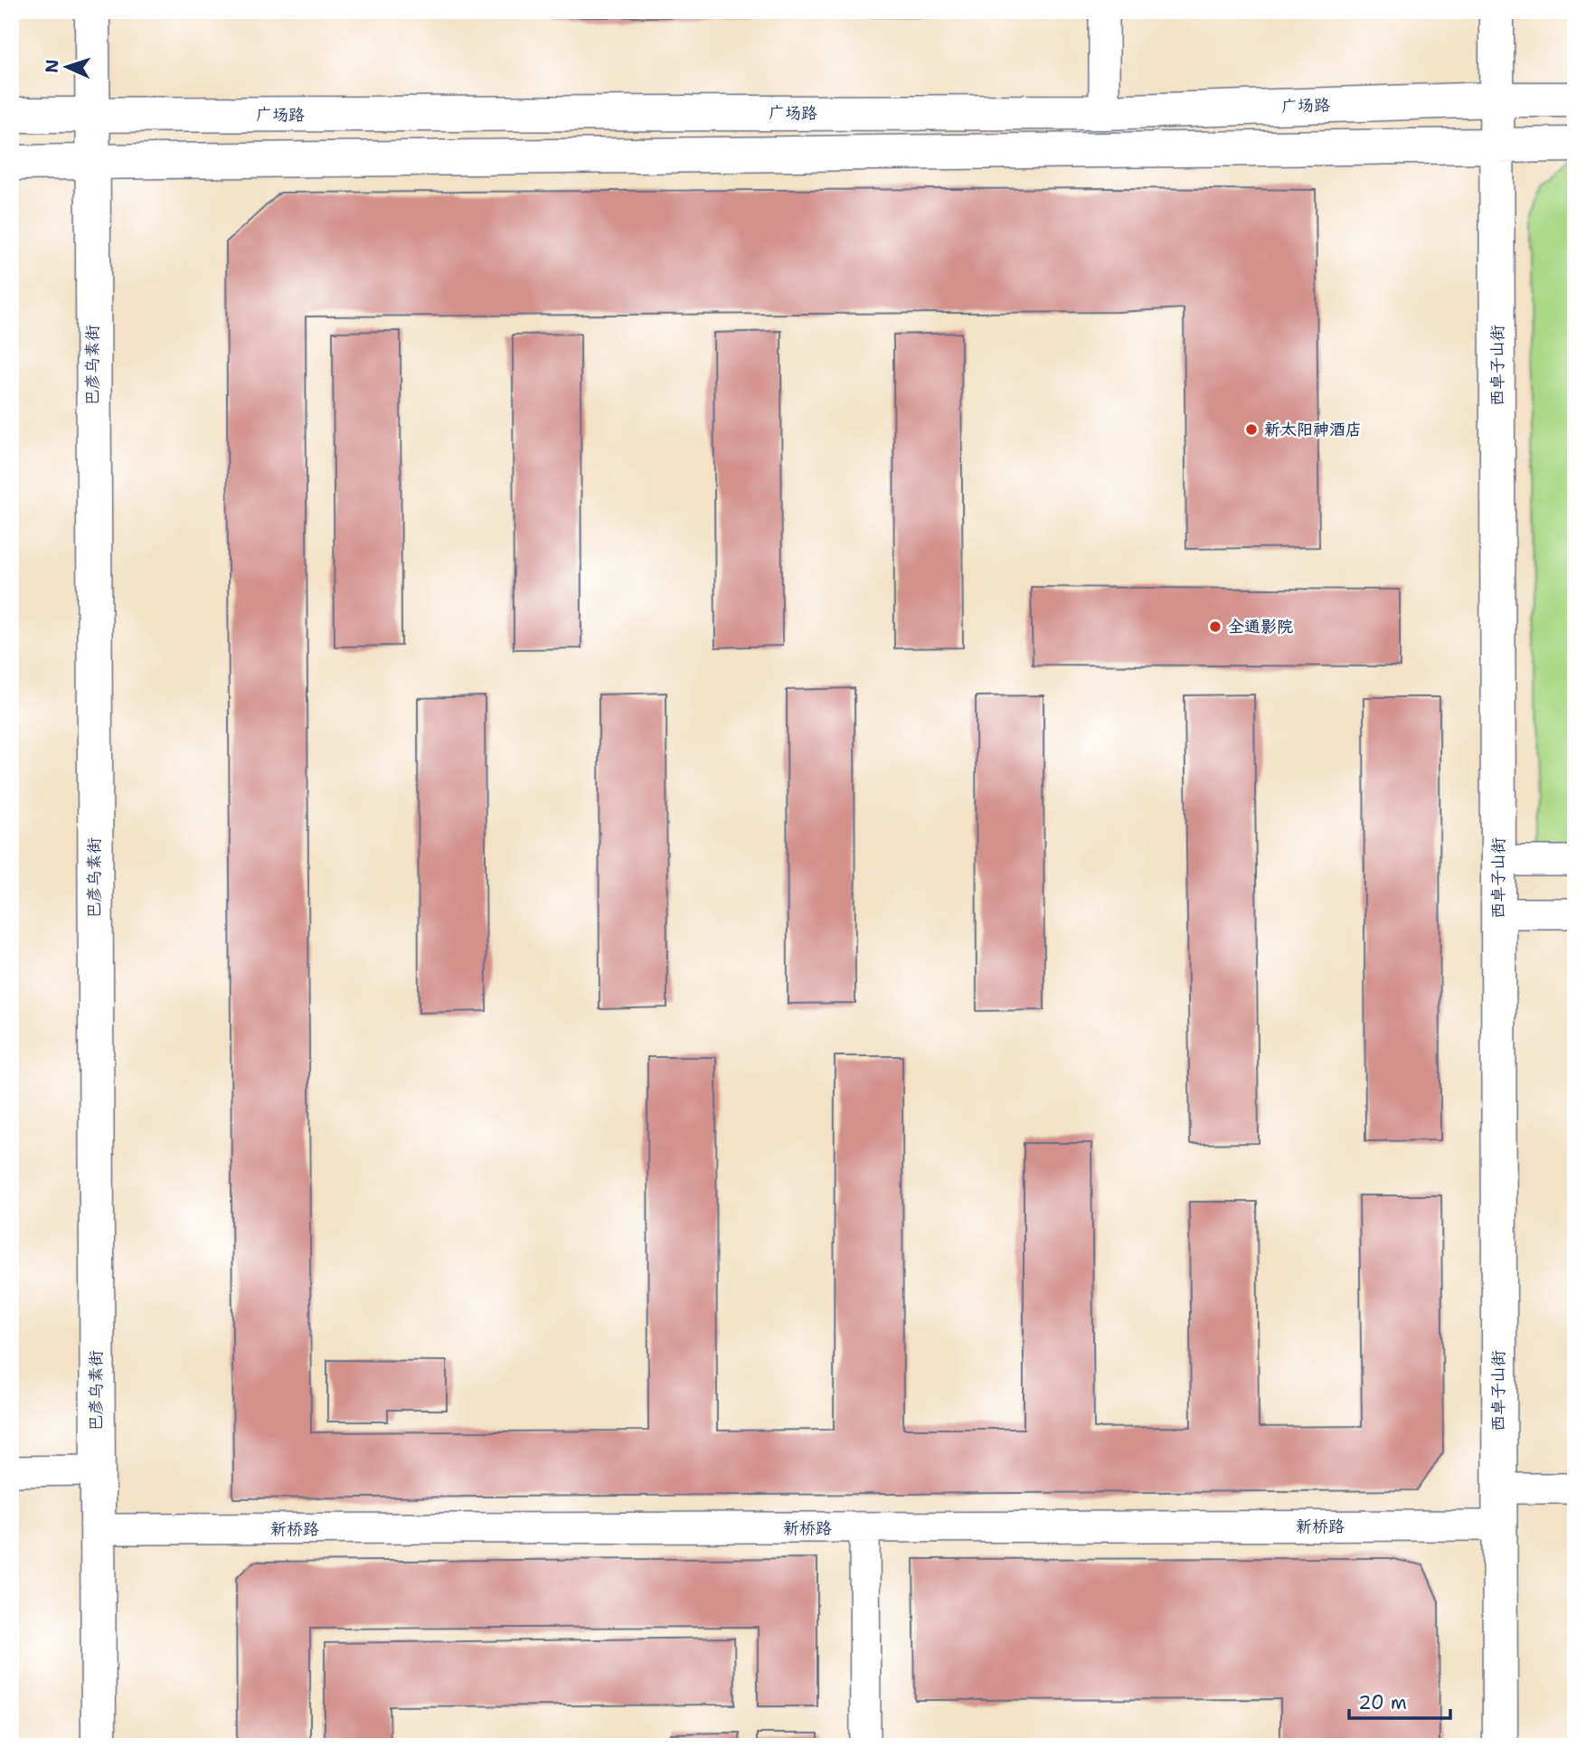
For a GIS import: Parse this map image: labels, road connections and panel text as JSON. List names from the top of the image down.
{
  "streets": {
    "street": [
      "广场路",
      "巴彦乌素街",
      "西卓子山街",
      "新桥路"
    ]
  },
  "crossings": [
    ["广场路", "巴彦乌素街"],
    ["广场路", "西卓子山街"],
    ["巴彦乌素街", "新桥路"],
    ["西卓子山街", "新桥路"]
  ],
  "places": ["新太阳神酒店", "全通影院"],
  "scale_bar": "20 m",
  "north": "left"
}
